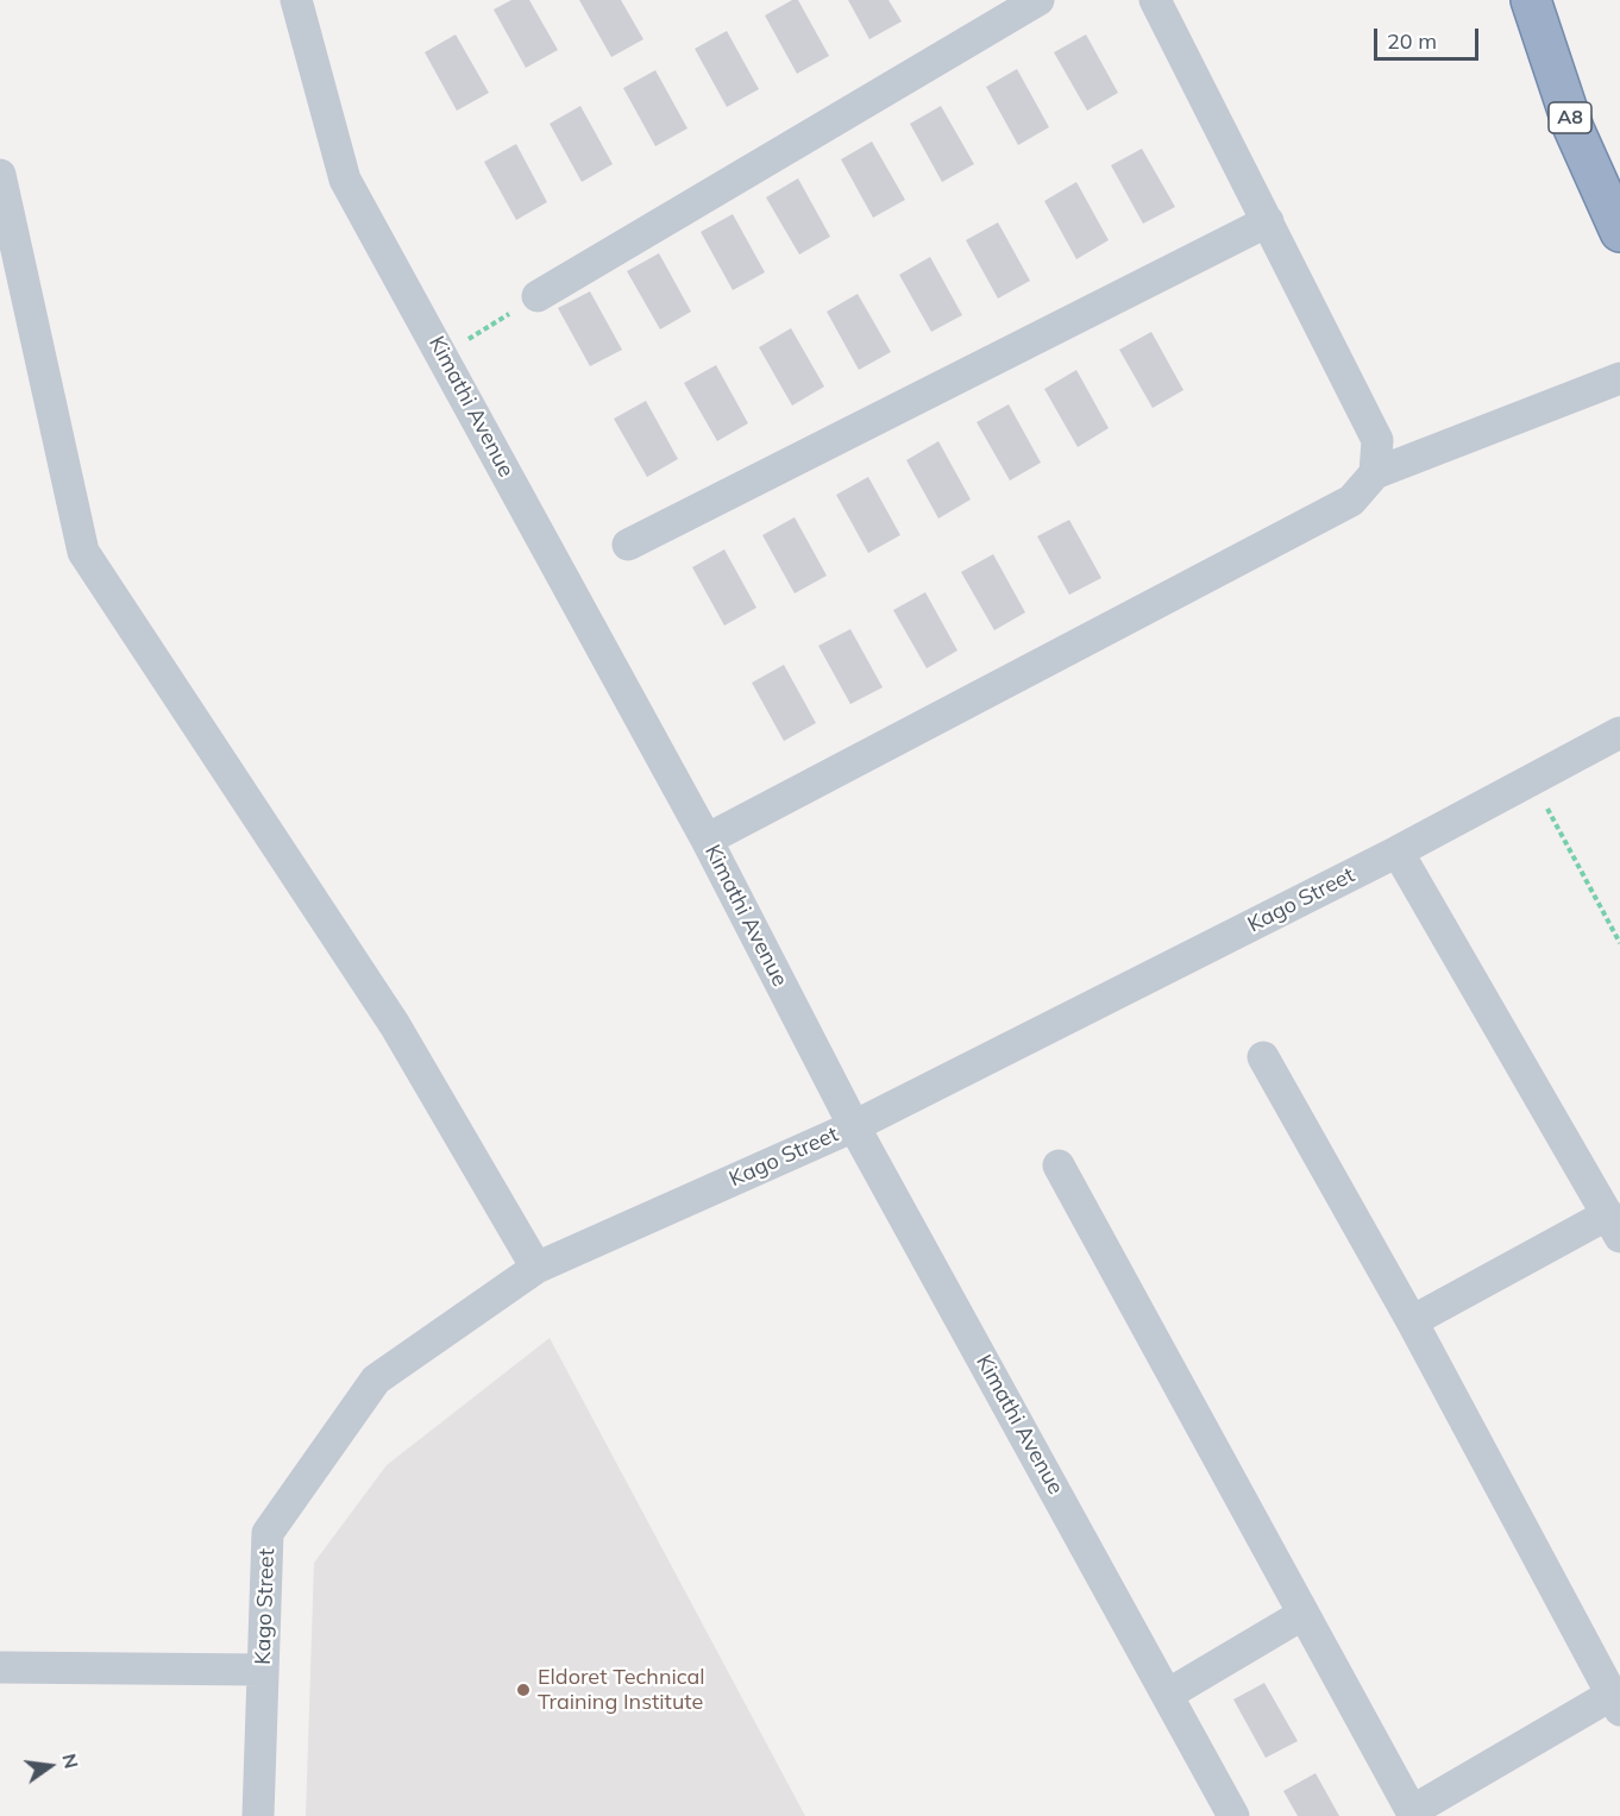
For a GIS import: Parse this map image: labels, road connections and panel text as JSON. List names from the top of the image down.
{
  "streets": {
    "highway": ["A8"],
    "street": ["Kimathi Avenue", "Kago Street"]
  },
  "crossings": [
    ["Kimathi Avenue", "Kago Street"]
  ],
  "places": ["Eldoret Technical Training Institute"],
  "scale_bar": "20 m",
  "north": "right"
}
